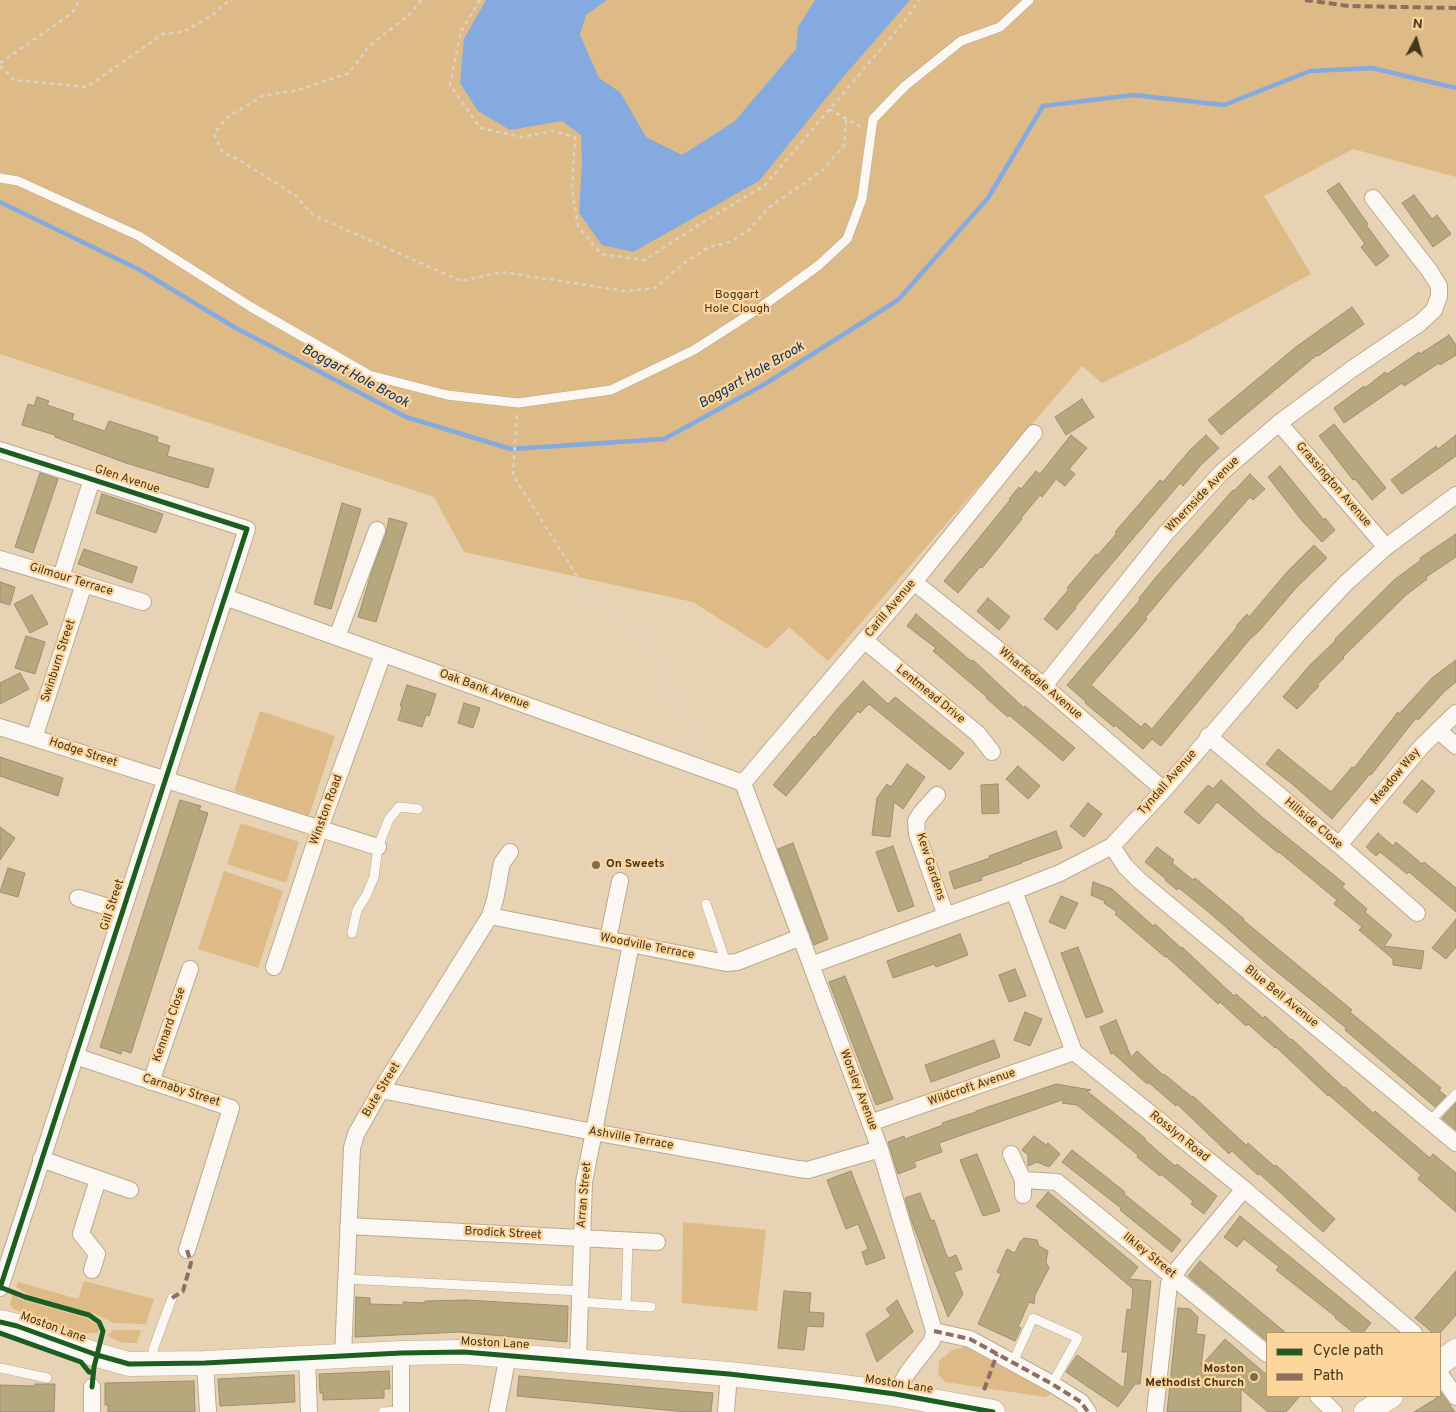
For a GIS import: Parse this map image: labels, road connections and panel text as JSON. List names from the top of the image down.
{
  "streets": {
    "street": [
      "Glen Avenue",
      "Grassington Avenue",
      "Whernside Avenue",
      "Gilmour Terrace",
      "Carill Avenue",
      "Swinburn Street",
      "Wharfedale Avenue",
      "Oak Bank Avenue",
      "Lentmead Drive",
      "Hodge Street",
      "Meadow Way",
      "Tyndall Avenue",
      "Winston Road",
      "Hillside Close",
      "Kew Gardens",
      "Gill Street",
      "Woodville Terrace",
      "Blue Bell Avenue",
      "Kennard Close",
      "Wildcroft Avenue",
      "Bute Street",
      "Worsley Avenue",
      "Carnaby Street",
      "Rosslyn Road",
      "Ashville Terrace",
      "Arran Street",
      "Brodick Street",
      "Ilkley Street",
      "Moston Lane"
    ]
  },
  "crossings": [
    ["Glen Avenue", "Gill Street"],
    ["Grassington Avenue", "Whernside Avenue"],
    ["Grassington Avenue", "Tyndall Avenue"],
    ["Whernside Avenue", "Wharfedale Avenue"],
    ["Gilmour Terrace", "Swinburn Street"],
    ["Carill Avenue", "Wharfedale Avenue"],
    ["Carill Avenue", "Oak Bank Avenue"],
    ["Carill Avenue", "Lentmead Drive"],
    ["Carill Avenue", "Worsley Avenue"],
    ["Swinburn Street", "Hodge Street"],
    ["Wharfedale Avenue", "Tyndall Avenue"],
    ["Oak Bank Avenue", "Winston Road"],
    ["Oak Bank Avenue", "Gill Street"],
    ["Oak Bank Avenue", "Worsley Avenue"],
    ["Hodge Street", "Winston Road"],
    ["Hodge Street", "Gill Street"],
    ["Meadow Way", "Hillside Close"],
    ["Tyndall Avenue", "Hillside Close"],
    ["Tyndall Avenue", "Kew Gardens"],
    ["Tyndall Avenue", "Blue Bell Avenue"],
    ["Tyndall Avenue", "Worsley Avenue"],
    ["Gill Street", "Carnaby Street"],
    ["Woodville Terrace", "Bute Street"],
    ["Woodville Terrace", "Worsley Avenue"],
    ["Woodville Terrace", "Arran Street"],
    ["Kennard Close", "Carnaby Street"],
    ["Wildcroft Avenue", "Worsley Avenue"],
    ["Wildcroft Avenue", "Rosslyn Road"],
    ["Bute Street", "Ashville Terrace"],
    ["Bute Street", "Brodick Street"],
    ["Bute Street", "Moston Lane"],
    ["Worsley Avenue", "Ashville Terrace"],
    ["Ashville Terrace", "Arran Street"],
    ["Arran Street", "Brodick Street"],
    ["Arran Street", "Moston Lane"]
  ],
  "water": ["Boggart Hole Brook"],
  "parks": ["Boggart Hole Clough"],
  "places": ["On Sweets", "Moston Methodist Church"],
  "legend": ["Cycle path", "Path"],
  "north": "top"
}
